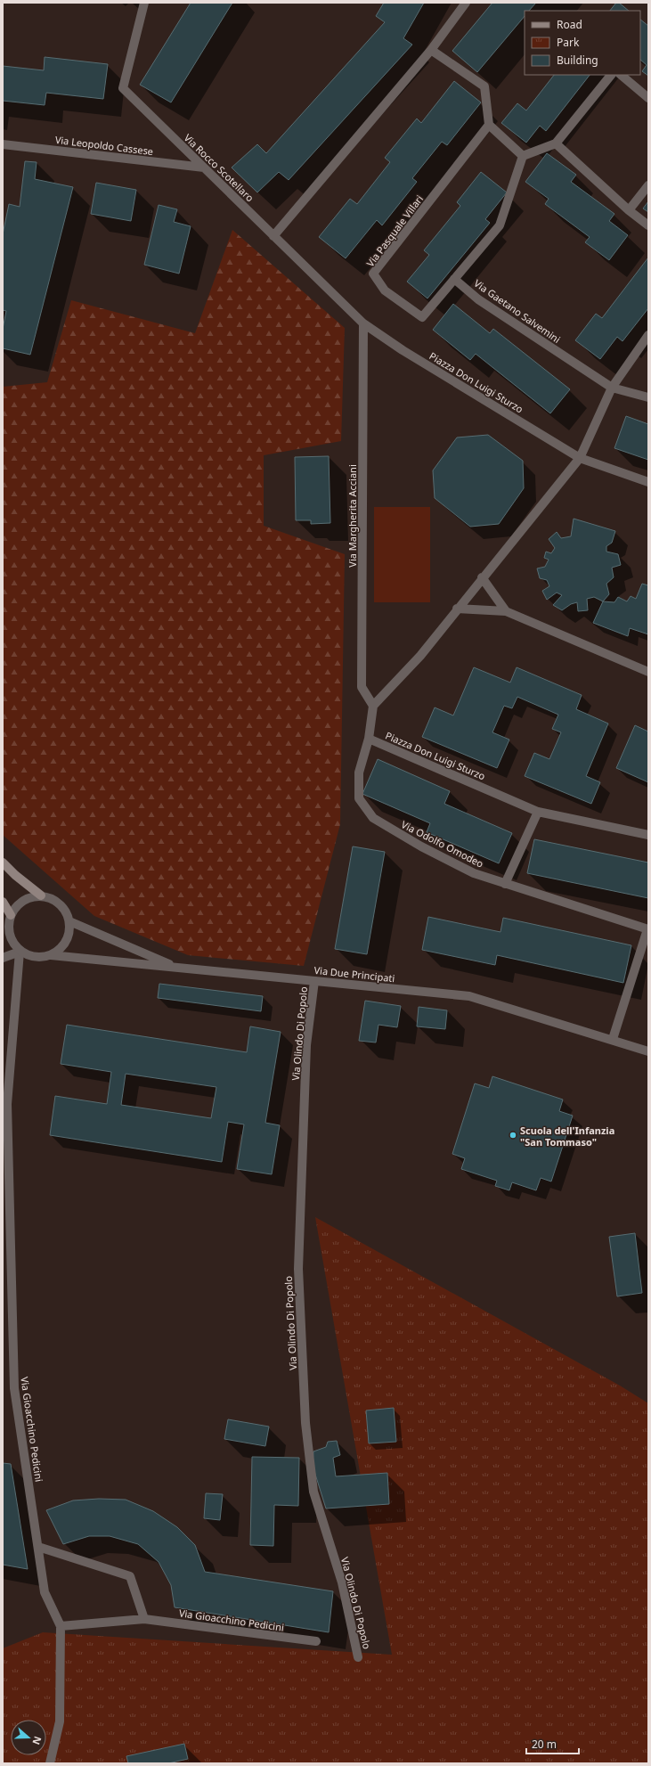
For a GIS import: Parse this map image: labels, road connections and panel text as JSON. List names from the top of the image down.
{
  "streets": {
    "street": [
      "Via Leopoldo Cassese",
      "Via Rocco Scotellaro",
      "Via Pasquale Villari",
      "Via Gaetano Salvemini",
      "Piazza Don Luigi Sturzo",
      "Via Margherita Acciani",
      "Via Odolfo Omodeo",
      "Via Due Principati",
      "Via Olindo Di Popolo",
      "Via Gioacchino Pedicini"
    ]
  },
  "crossings": [
    ["Via Leopoldo Cassese", "Via Rocco Scotellaro"],
    ["Via Rocco Scotellaro", "Piazza Don Luigi Sturzo"],
    ["Via Rocco Scotellaro", "Via Margherita Acciani"],
    ["Via Pasquale Villari", "Via Gaetano Salvemini"],
    ["Piazza Don Luigi Sturzo", "Via Margherita Acciani"],
    ["Piazza Don Luigi Sturzo", "Via Odolfo Omodeo"],
    ["Via Odolfo Omodeo", "Via Due Principati"],
    ["Via Due Principati", "Via Olindo Di Popolo"],
    ["Via Due Principati", "Via Gioacchino Pedicini"]
  ],
  "places": ["Scuola dell'Infanzia \"San Tommaso\""],
  "legend": ["Road", "Park", "Building"],
  "scale_bar": "20 m",
  "north": "right"
}
